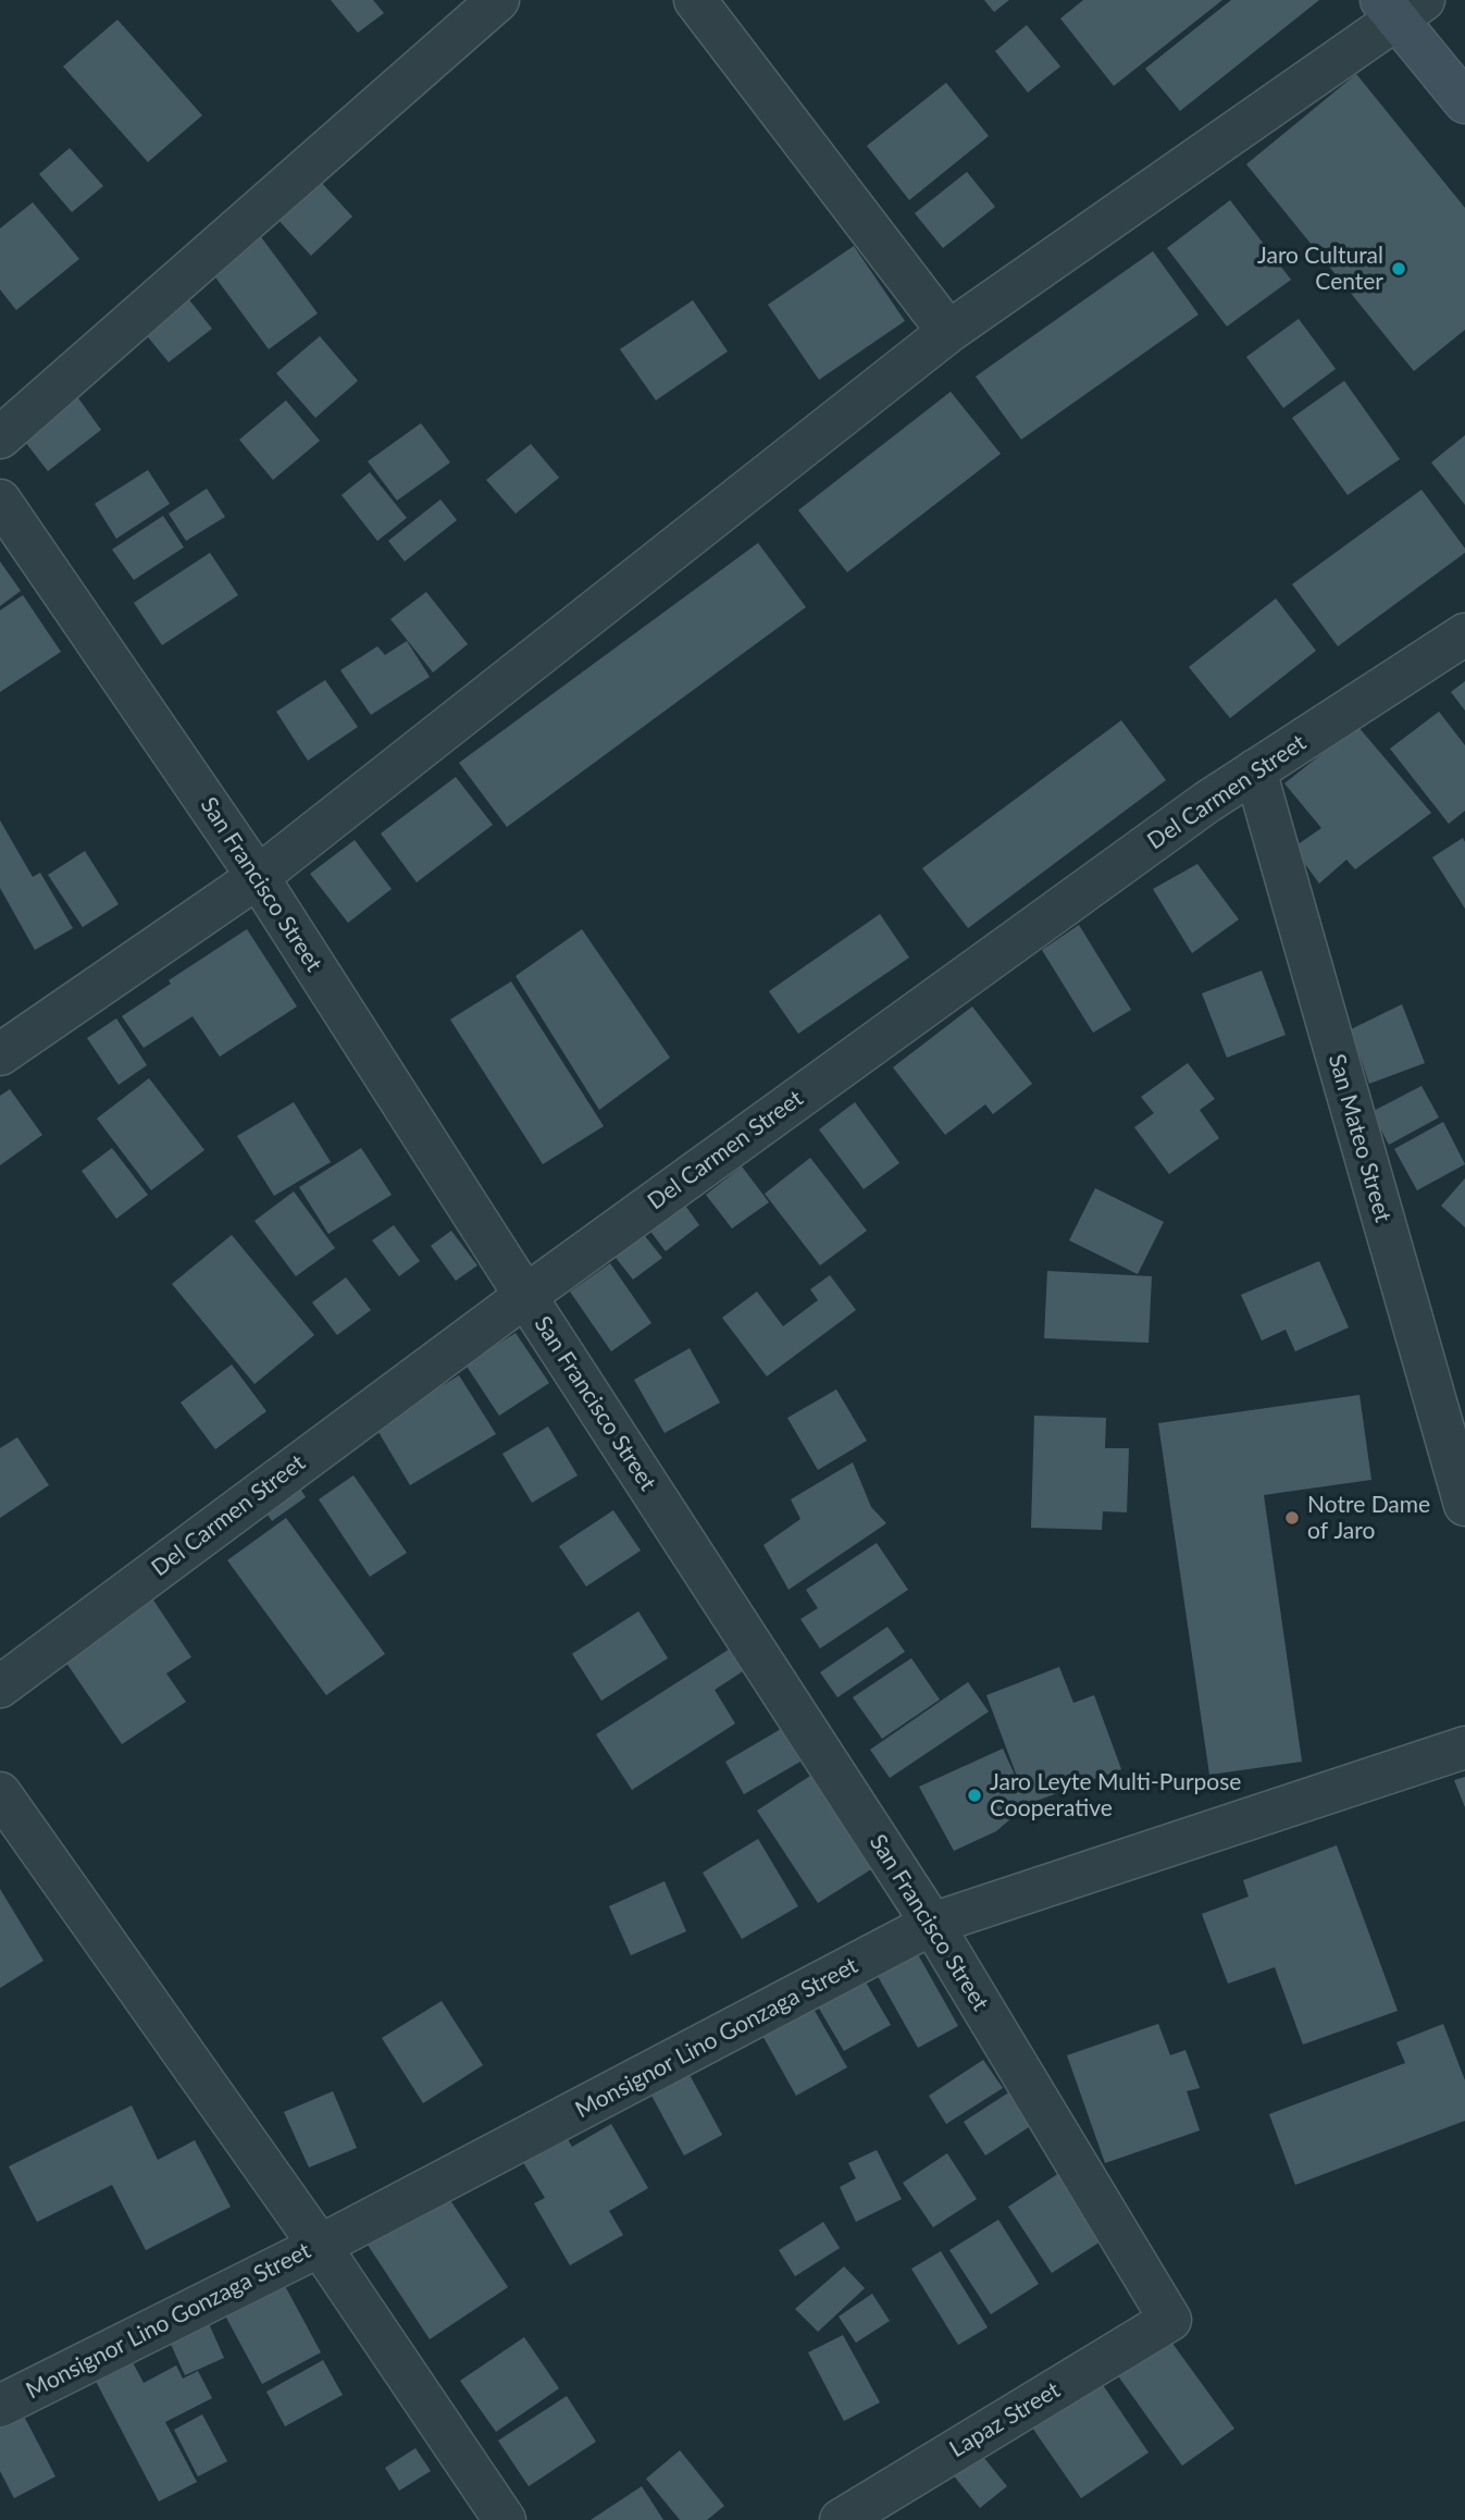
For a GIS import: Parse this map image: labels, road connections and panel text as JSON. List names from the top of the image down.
{
  "streets": {
    "street": [
      "Del Carmen Street",
      "San Francisco Street",
      "San Mateo Street",
      "Monsignor Lino Gonzaga Street",
      "Lapaz Street"
    ]
  },
  "crossings": [
    ["Del Carmen Street", "San Francisco Street"],
    ["Del Carmen Street", "San Mateo Street"],
    ["San Francisco Street", "Monsignor Lino Gonzaga Street"],
    ["San Francisco Street", "Lapaz Street"]
  ],
  "places": ["Jaro Cultural Center", "Notre Dame of Jaro", "Jaro Leyte Multi-Purpose Cooperative"]
}
